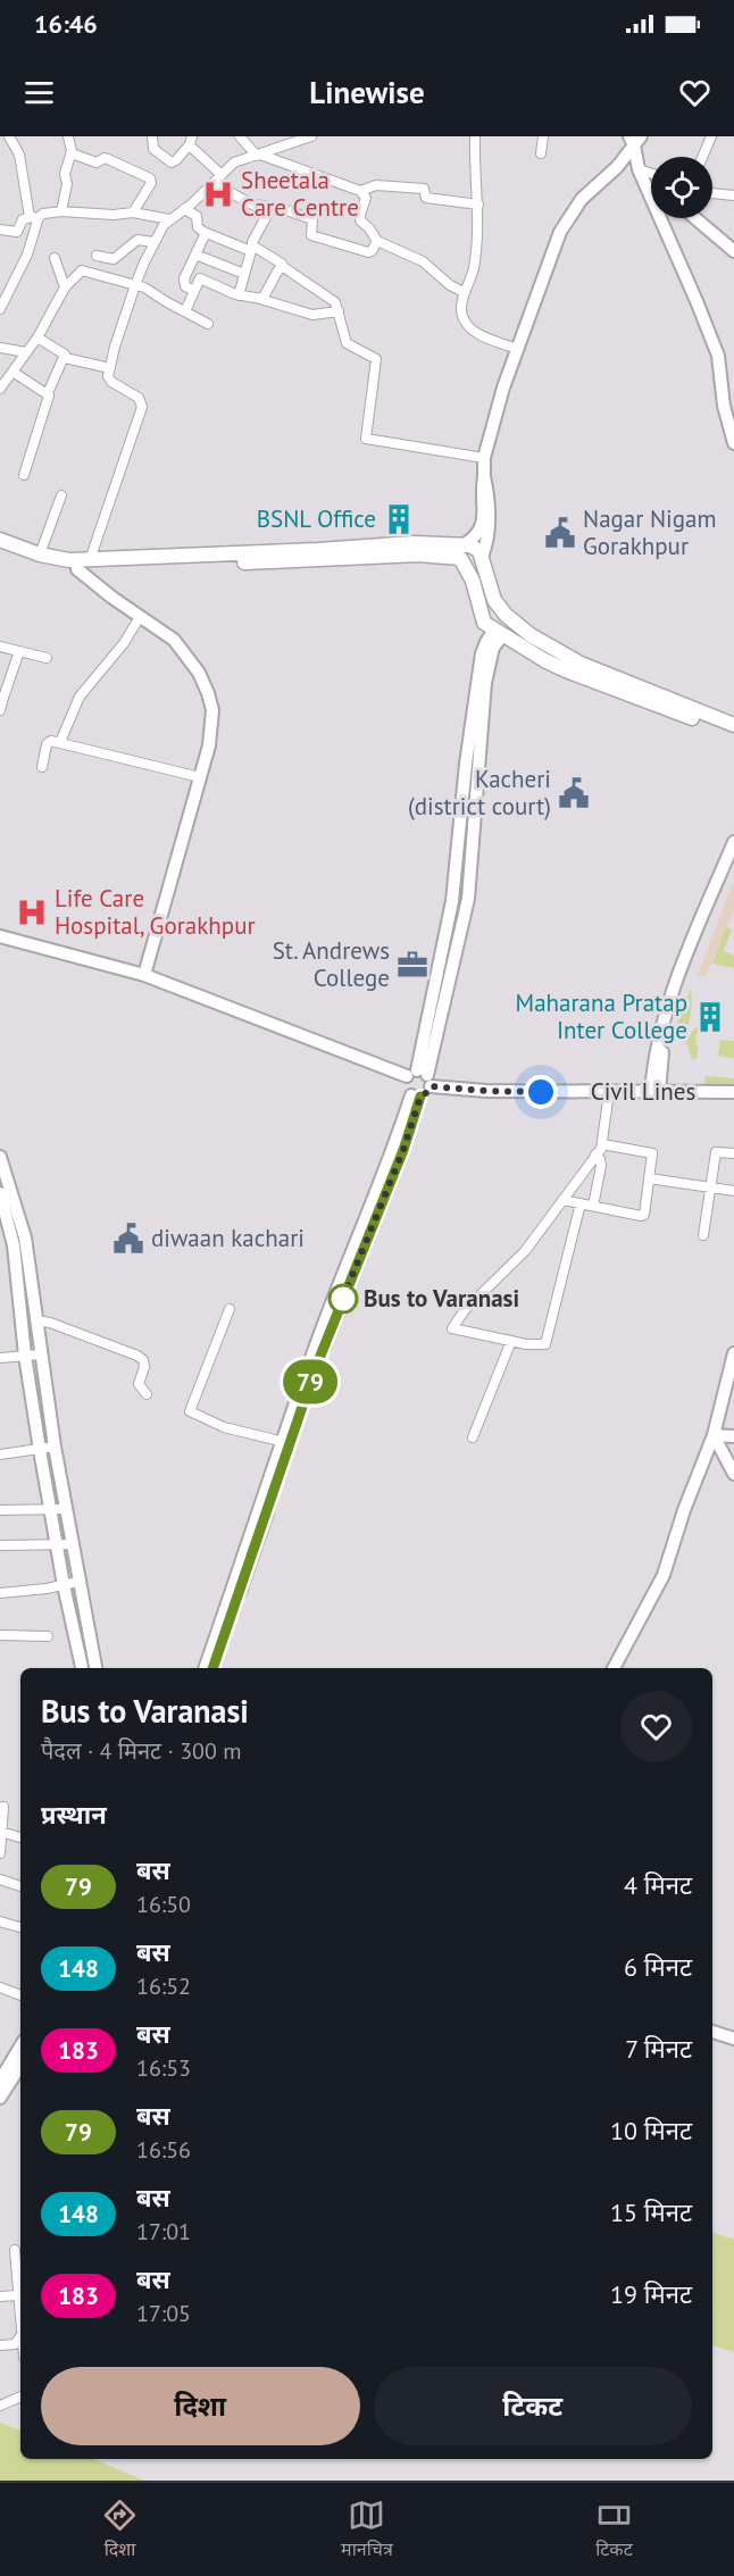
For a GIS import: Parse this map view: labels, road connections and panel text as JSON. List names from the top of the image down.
{
  "streets": {
    "main road": ["Civil Lines"]
  },
  "places": {
    "hospital": ["Sheetala Care Centre", "Life Care Hospital, Gorakhpur"],
    "building": ["BSNL Office", "Maharana Pratap Inter College"],
    "public building": ["Nagar Nigam Gorakhpur", "Kacheri (district court)", "diwaan kachari"],
    "office": ["St. Andrews College"],
    "other": ["Bus to Varanasi"]
  },
  "lines": ["bus line 79"],
  "page": {
    "status": "16:46",
    "header": "Linewise",
    "on_map": "79",
    "heading": [
      ["Bus to Varanasi", "पैदल · 4 मिनट · 300 m"],
      "प्रस्थान"
    ],
    "list": [
      {
        "mark": "79",
        "name": "बस",
        "note": "16:50",
        "value": "4 मिनट"
      },
      {
        "mark": "148",
        "name": "बस",
        "note": "16:52",
        "value": "6 मिनट"
      },
      {
        "mark": "183",
        "name": "बस",
        "note": "16:53",
        "value": "7 मिनट"
      },
      {
        "mark": "79",
        "name": "बस",
        "note": "16:56",
        "value": "10 मिनट"
      },
      {
        "mark": "148",
        "name": "बस",
        "note": "17:01",
        "value": "15 मिनट"
      },
      {
        "mark": "183",
        "name": "बस",
        "note": "17:05",
        "value": "19 मिनट"
      }
    ],
    "buttons": ["दिशा", "टिकट"],
    "tabs": ["दिशा", "मानचित्र", "टिकट"]
  }
}
